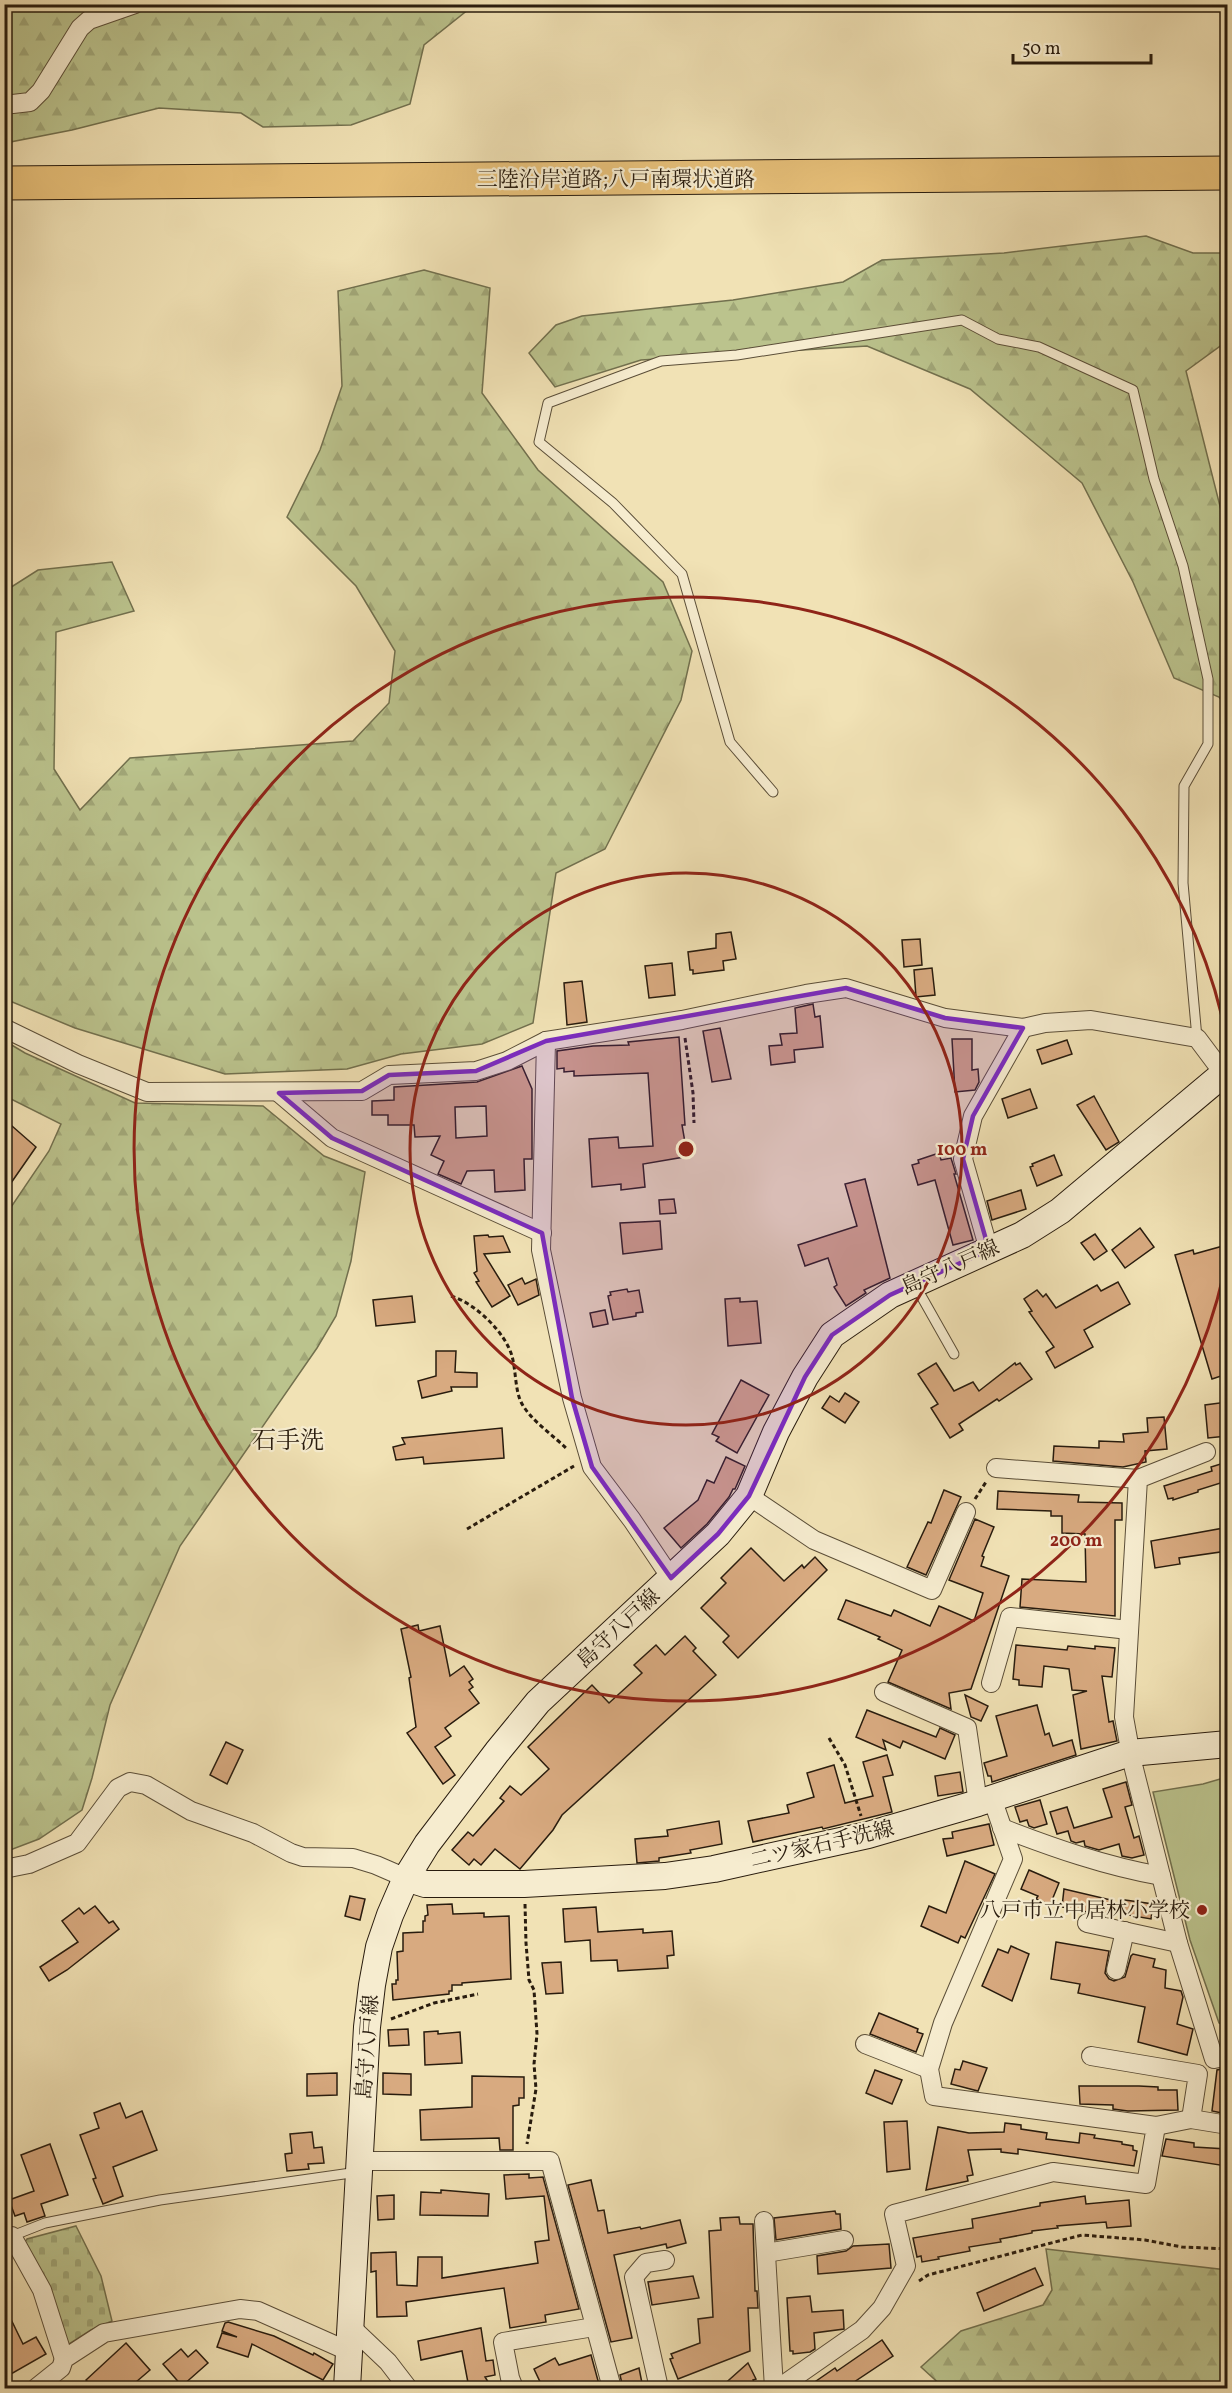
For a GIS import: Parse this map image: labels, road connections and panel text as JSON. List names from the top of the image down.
{
  "streets": {
    "highway": ["三陸沿岸道路;八戸南環状道路"],
    "main road": ["島守八戸線", "二ツ家石手洗線"]
  },
  "crossings": [
    ["島守八戸線", "二ツ家石手洗線"]
  ],
  "districts": ["石手洗"],
  "places": ["八戸市立中居林小学校"],
  "scale_bar": "50 m",
  "rings": ["100 m", "200 m"]
}
